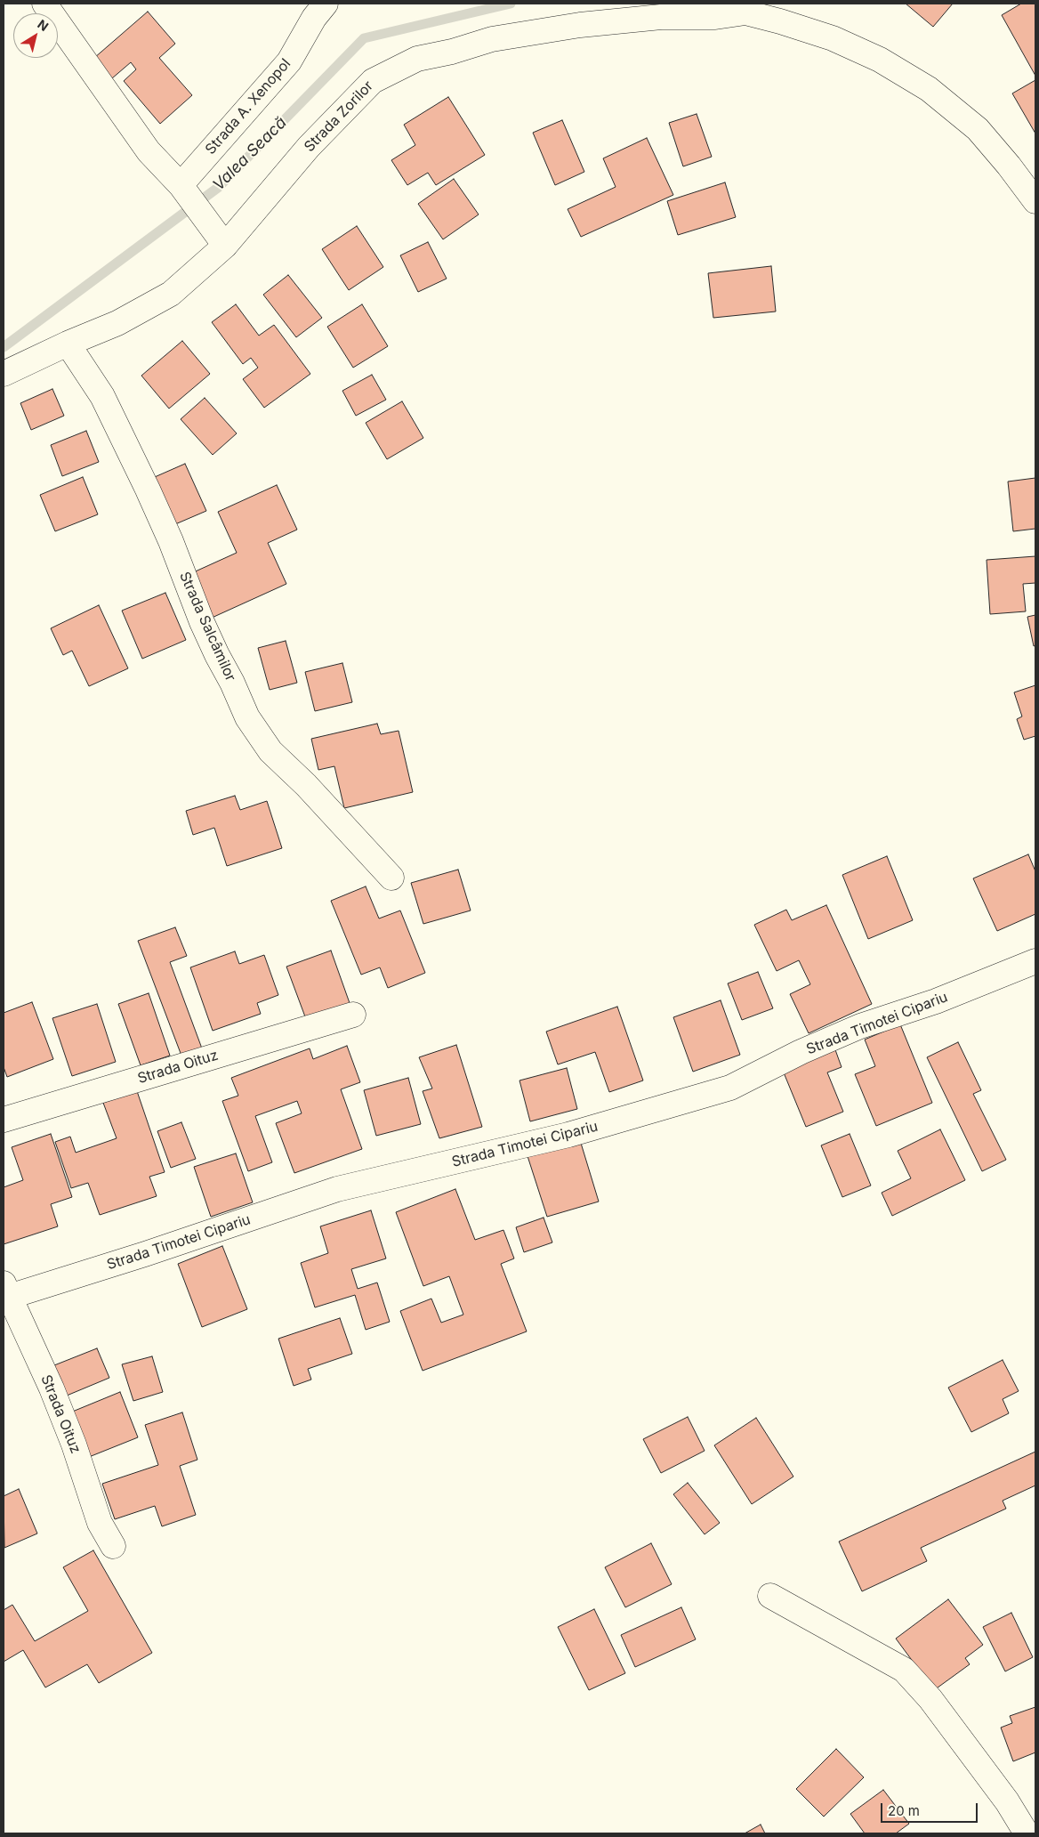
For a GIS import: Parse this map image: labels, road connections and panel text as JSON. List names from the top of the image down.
{
  "streets": {
    "street": [
      "Strada A. Xenopol",
      "Strada Zorilor",
      "Strada Salcâmilor",
      "Strada Timotei Cipariu",
      "Strada Oituz"
    ]
  },
  "crossings": [
    ["Strada Zorilor", "Strada Salcâmilor"],
    ["Strada Timotei Cipariu", "Strada Oituz"]
  ],
  "water": ["Valea Seacă"],
  "scale_bar": "20 m",
  "north": "top right"
}
